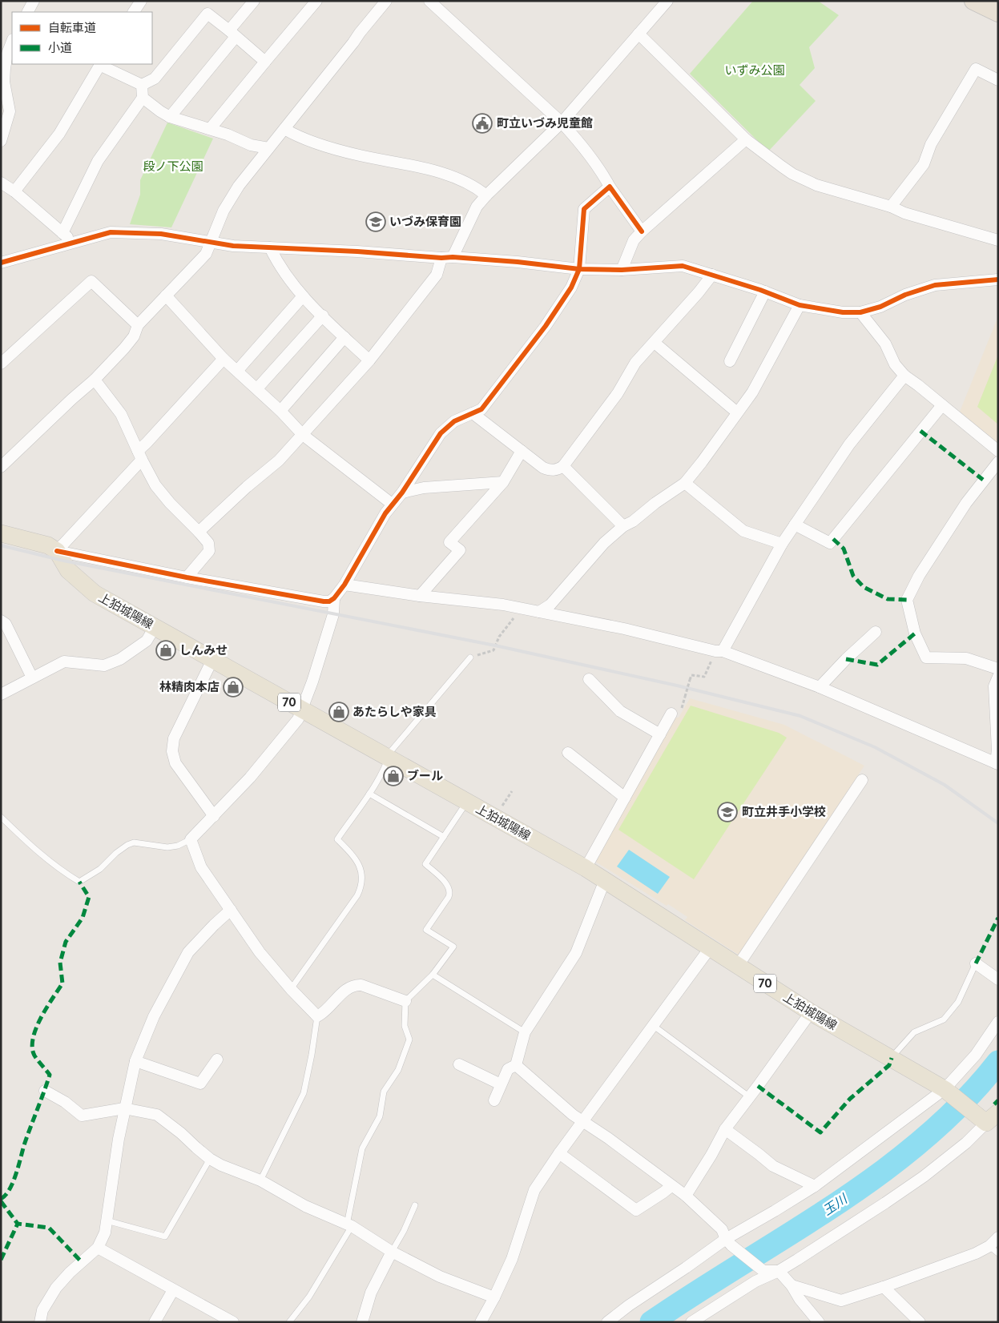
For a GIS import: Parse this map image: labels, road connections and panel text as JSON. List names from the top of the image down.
{
  "streets": {
    "main road": ["上狛城陽線", "70"]
  },
  "water": ["玉川"],
  "parks": ["いずみ公園", "段ノ下公園"],
  "places": {
    "public building": ["町立いづみ児童館"],
    "school or university": ["いづみ保育園", "町立井手小学校"],
    "shop": [
      "しんみせ",
      "林精肉本店",
      "あたらしや家具",
      "ブール"
    ]
  },
  "legend": ["自転車道", "小道"]
}
